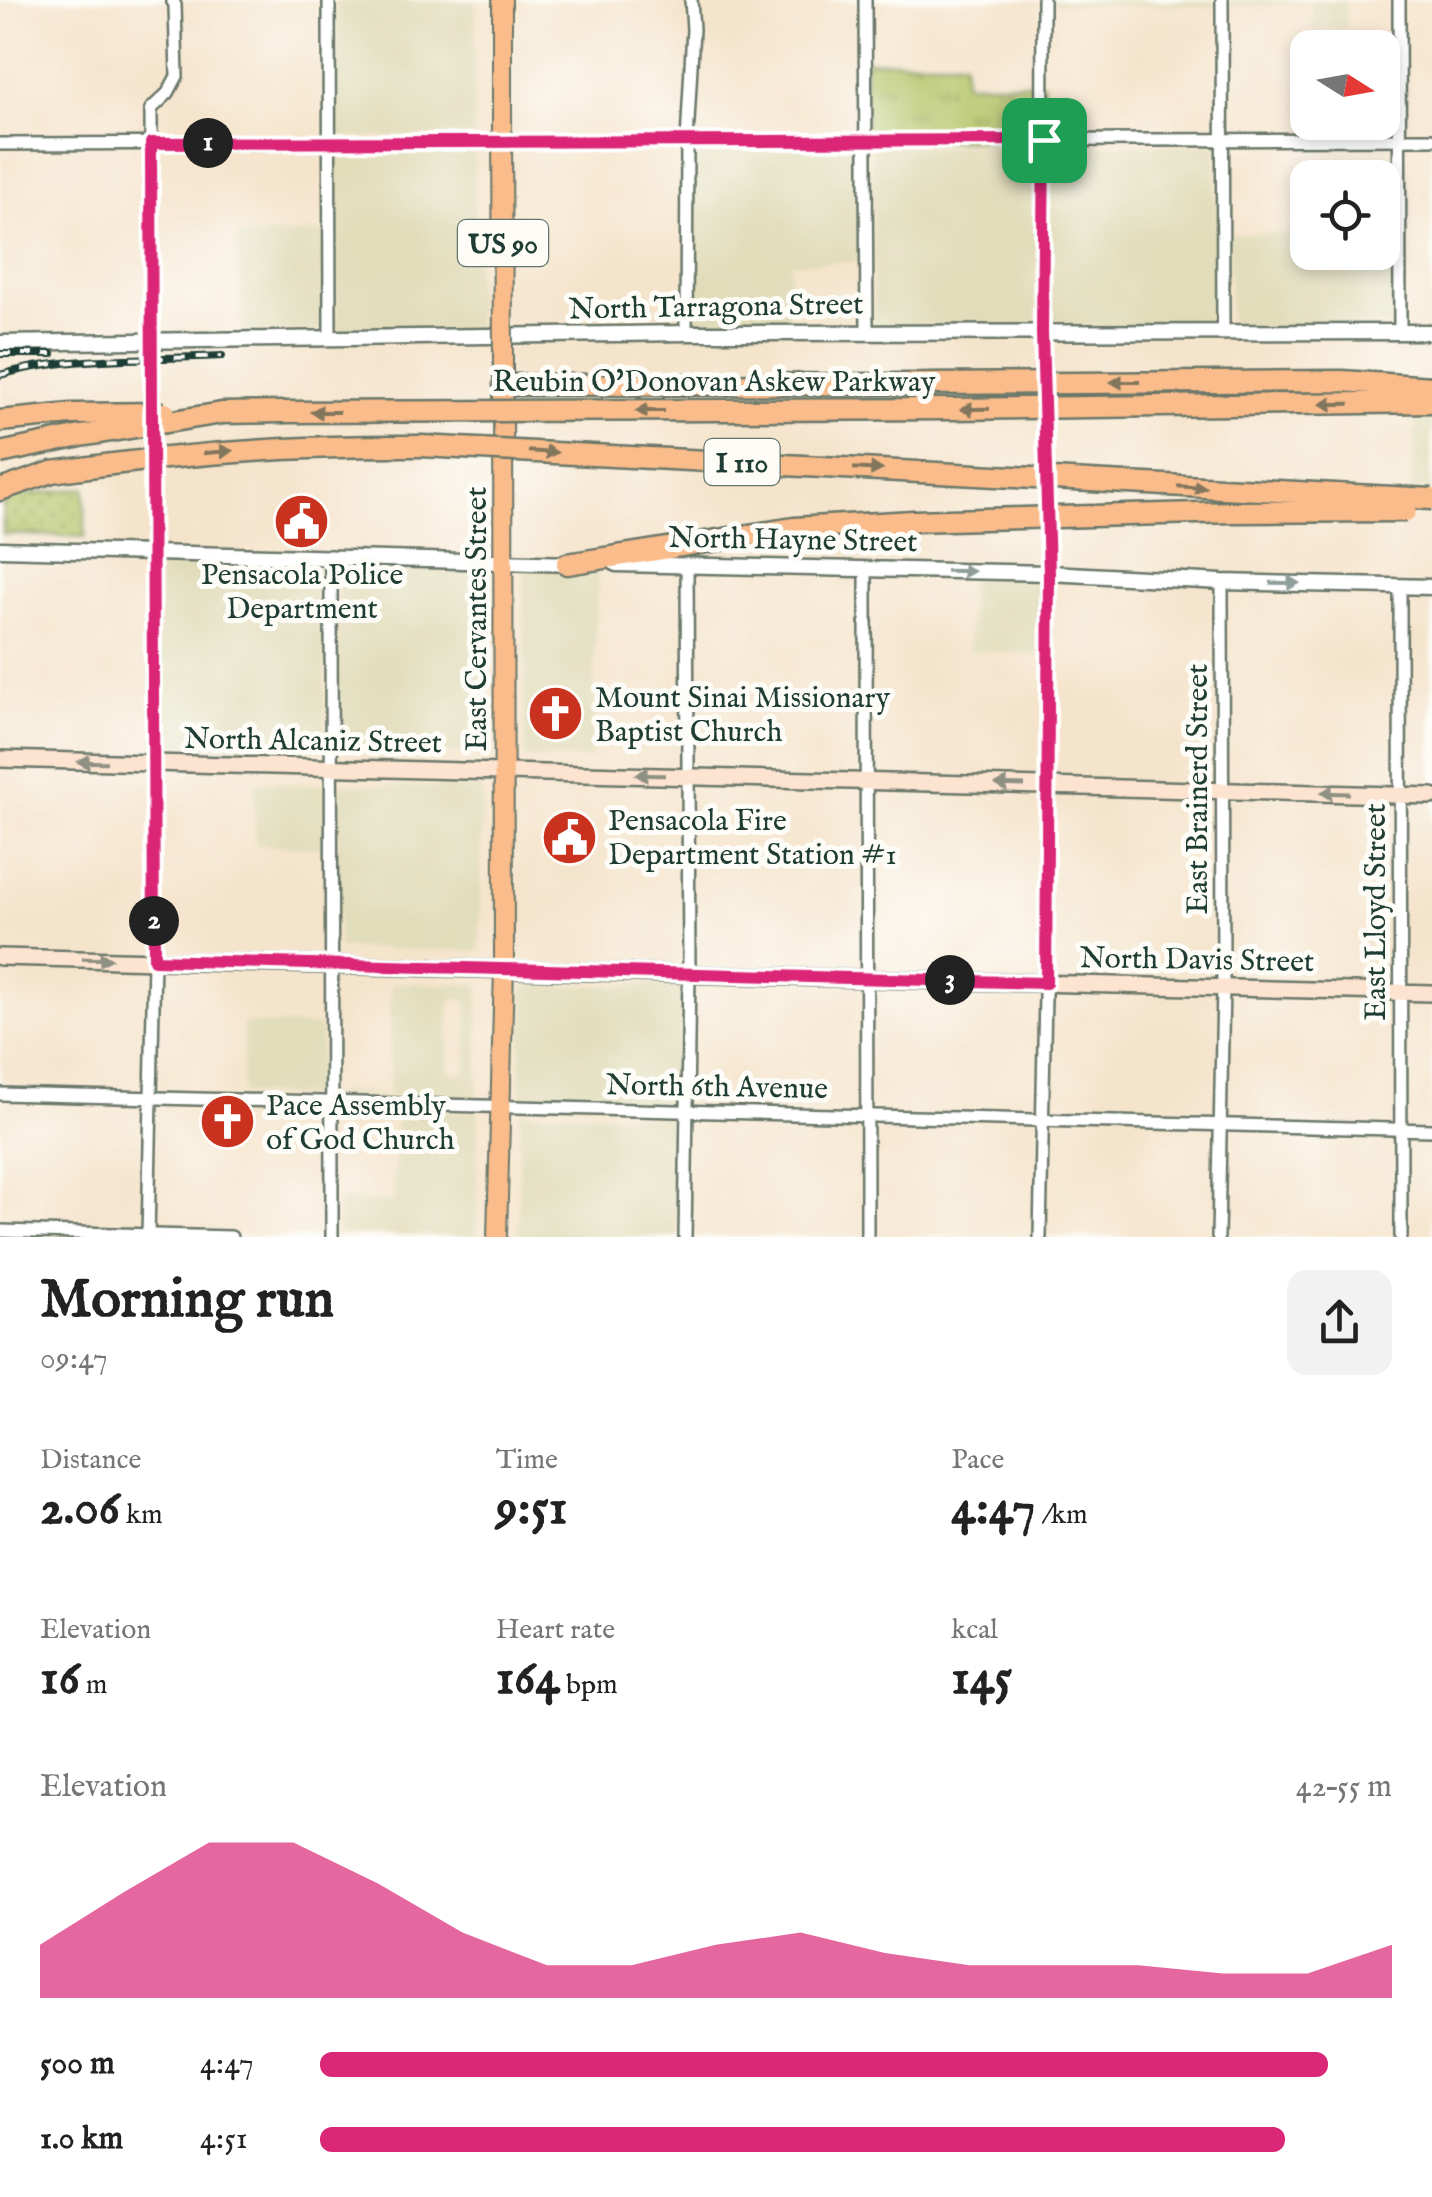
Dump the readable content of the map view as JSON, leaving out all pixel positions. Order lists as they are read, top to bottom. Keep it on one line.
{"streets":{"highway":["Reubin O'Donovan Askew Parkway","I 110"],"main road":["US 90","East Cervantes Street","North Alcaniz Street","North Davis Street"],"street":["North Tarragona Street","North Hayne Street","East Brainerd Street","East Lloyd Street","North 6th Avenue"]},"crossings":[["North Hayne Street","East Cervantes Street"],["North Hayne Street","East Brainerd Street"],["North Hayne Street","East Lloyd Street"],["East Cervantes Street","North Alcaniz Street"],["East Cervantes Street","North Davis Street"],["East Cervantes Street","North 6th Avenue"],["North Alcaniz Street","East Brainerd Street"],["North Alcaniz Street","East Lloyd Street"],["East Brainerd Street","North Davis Street"],["East Brainerd Street","North 6th Avenue"],["East Lloyd Street","North Davis Street"],["East Lloyd Street","North 6th Avenue"]],"one_way":["North Alcaniz Street"],"places":{"public building":["Pensacola Police Department","Pensacola Fire Department Station #1"],"church":["Mount Sinai Missionary Baptist Church","Pace Assembly of God Church"]},"north":"right","page":{"pins":["1","2","3"],"heading":["Morning run","09:47"],"stats":[["Distance","2.06 km"],["Time","9:51"],["Pace","4:47 /km"],["Elevation","16 m"],["Heart rate","164 bpm"],["kcal","145"]],"chart":["Elevation","42–55 m"],"list":[{"name":"500 m","note":"4:47"},{"name":"1.0 km","note":"4:51"}]}}
